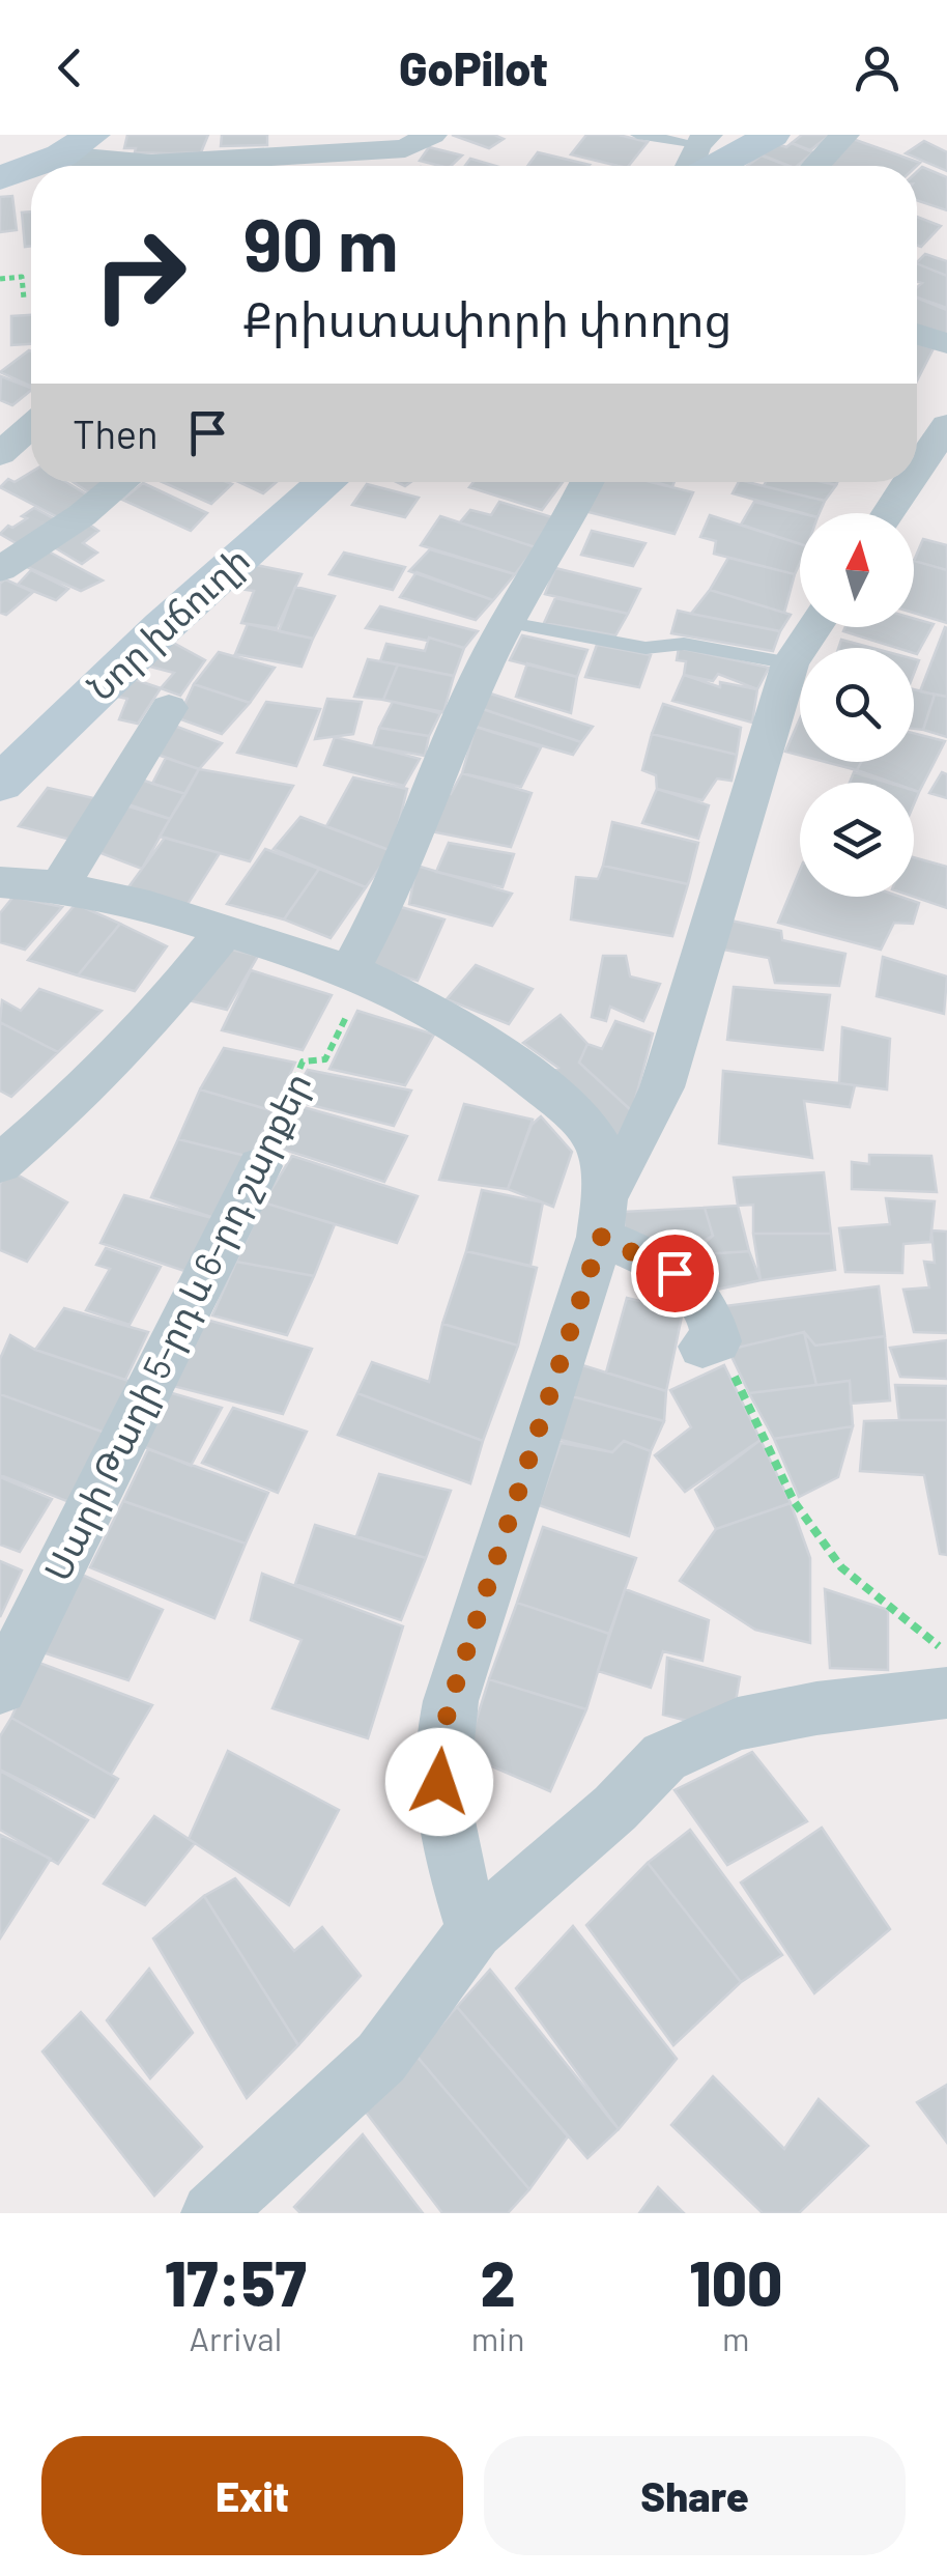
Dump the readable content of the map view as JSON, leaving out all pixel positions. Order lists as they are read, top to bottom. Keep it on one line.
{"streets":{"main road":["Նոր խճուղի"],"street":["Սարի Թաղի 5-րդ և 6-րդ շարքեր"]},"north":"top","page":{"header":"GoPilot","turn":["90 m","Քրիստափորի փողոց"],"then":"Then","eta":["17:57","Arrival","2","min","100","m"],"buttons":["Exit","Share"]}}
